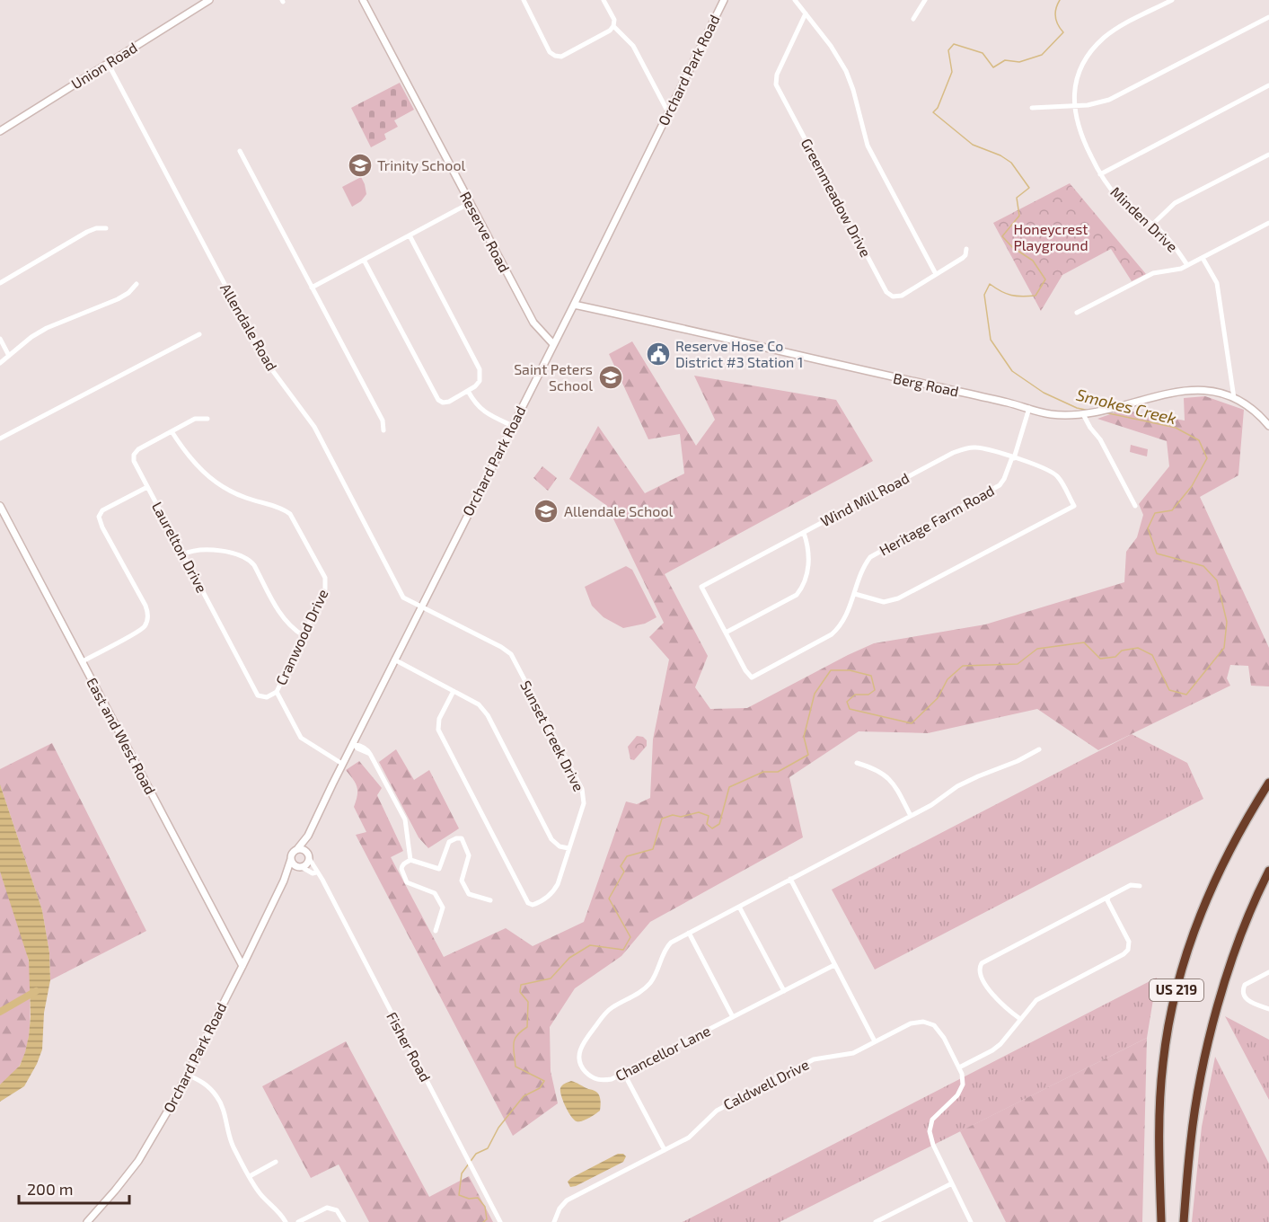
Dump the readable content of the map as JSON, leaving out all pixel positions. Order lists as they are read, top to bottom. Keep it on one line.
{"streets":{"highway":["US 219"],"main road":["Union Road","Orchard Park Road","Reserve Road","Berg Road","East and West Road"],"street":["Greenmeadow Drive","Minden Drive","Allendale Road","Wind Mill Road","Heritage Farm Road","Laurelton Drive","Cranwood Drive","Sunset Creek Drive","Fisher Road","Chancellor Lane","Caldwell Drive"]},"crossings":[["Union Road","Allendale Road"],["Orchard Park Road","Reserve Road"],["Orchard Park Road","Allendale Road"],["Orchard Park Road","Berg Road"],["Orchard Park Road","East and West Road"],["Orchard Park Road","Sunset Creek Drive"],["Orchard Park Road","Fisher Road"],["Allendale Road","Sunset Creek Drive"],["Berg Road","Heritage Farm Road"],["Wind Mill Road","Heritage Farm Road"],["Laurelton Drive","Cranwood Drive"]],"water":["Smokes Creek"],"parks":["Honeycrest Playground"],"places":{"school or university":["Trinity School","Saint Peters School","Allendale School"],"public building":["Reserve Hose Co District #3 Station 1"]},"scale_bar":"200 m"}
